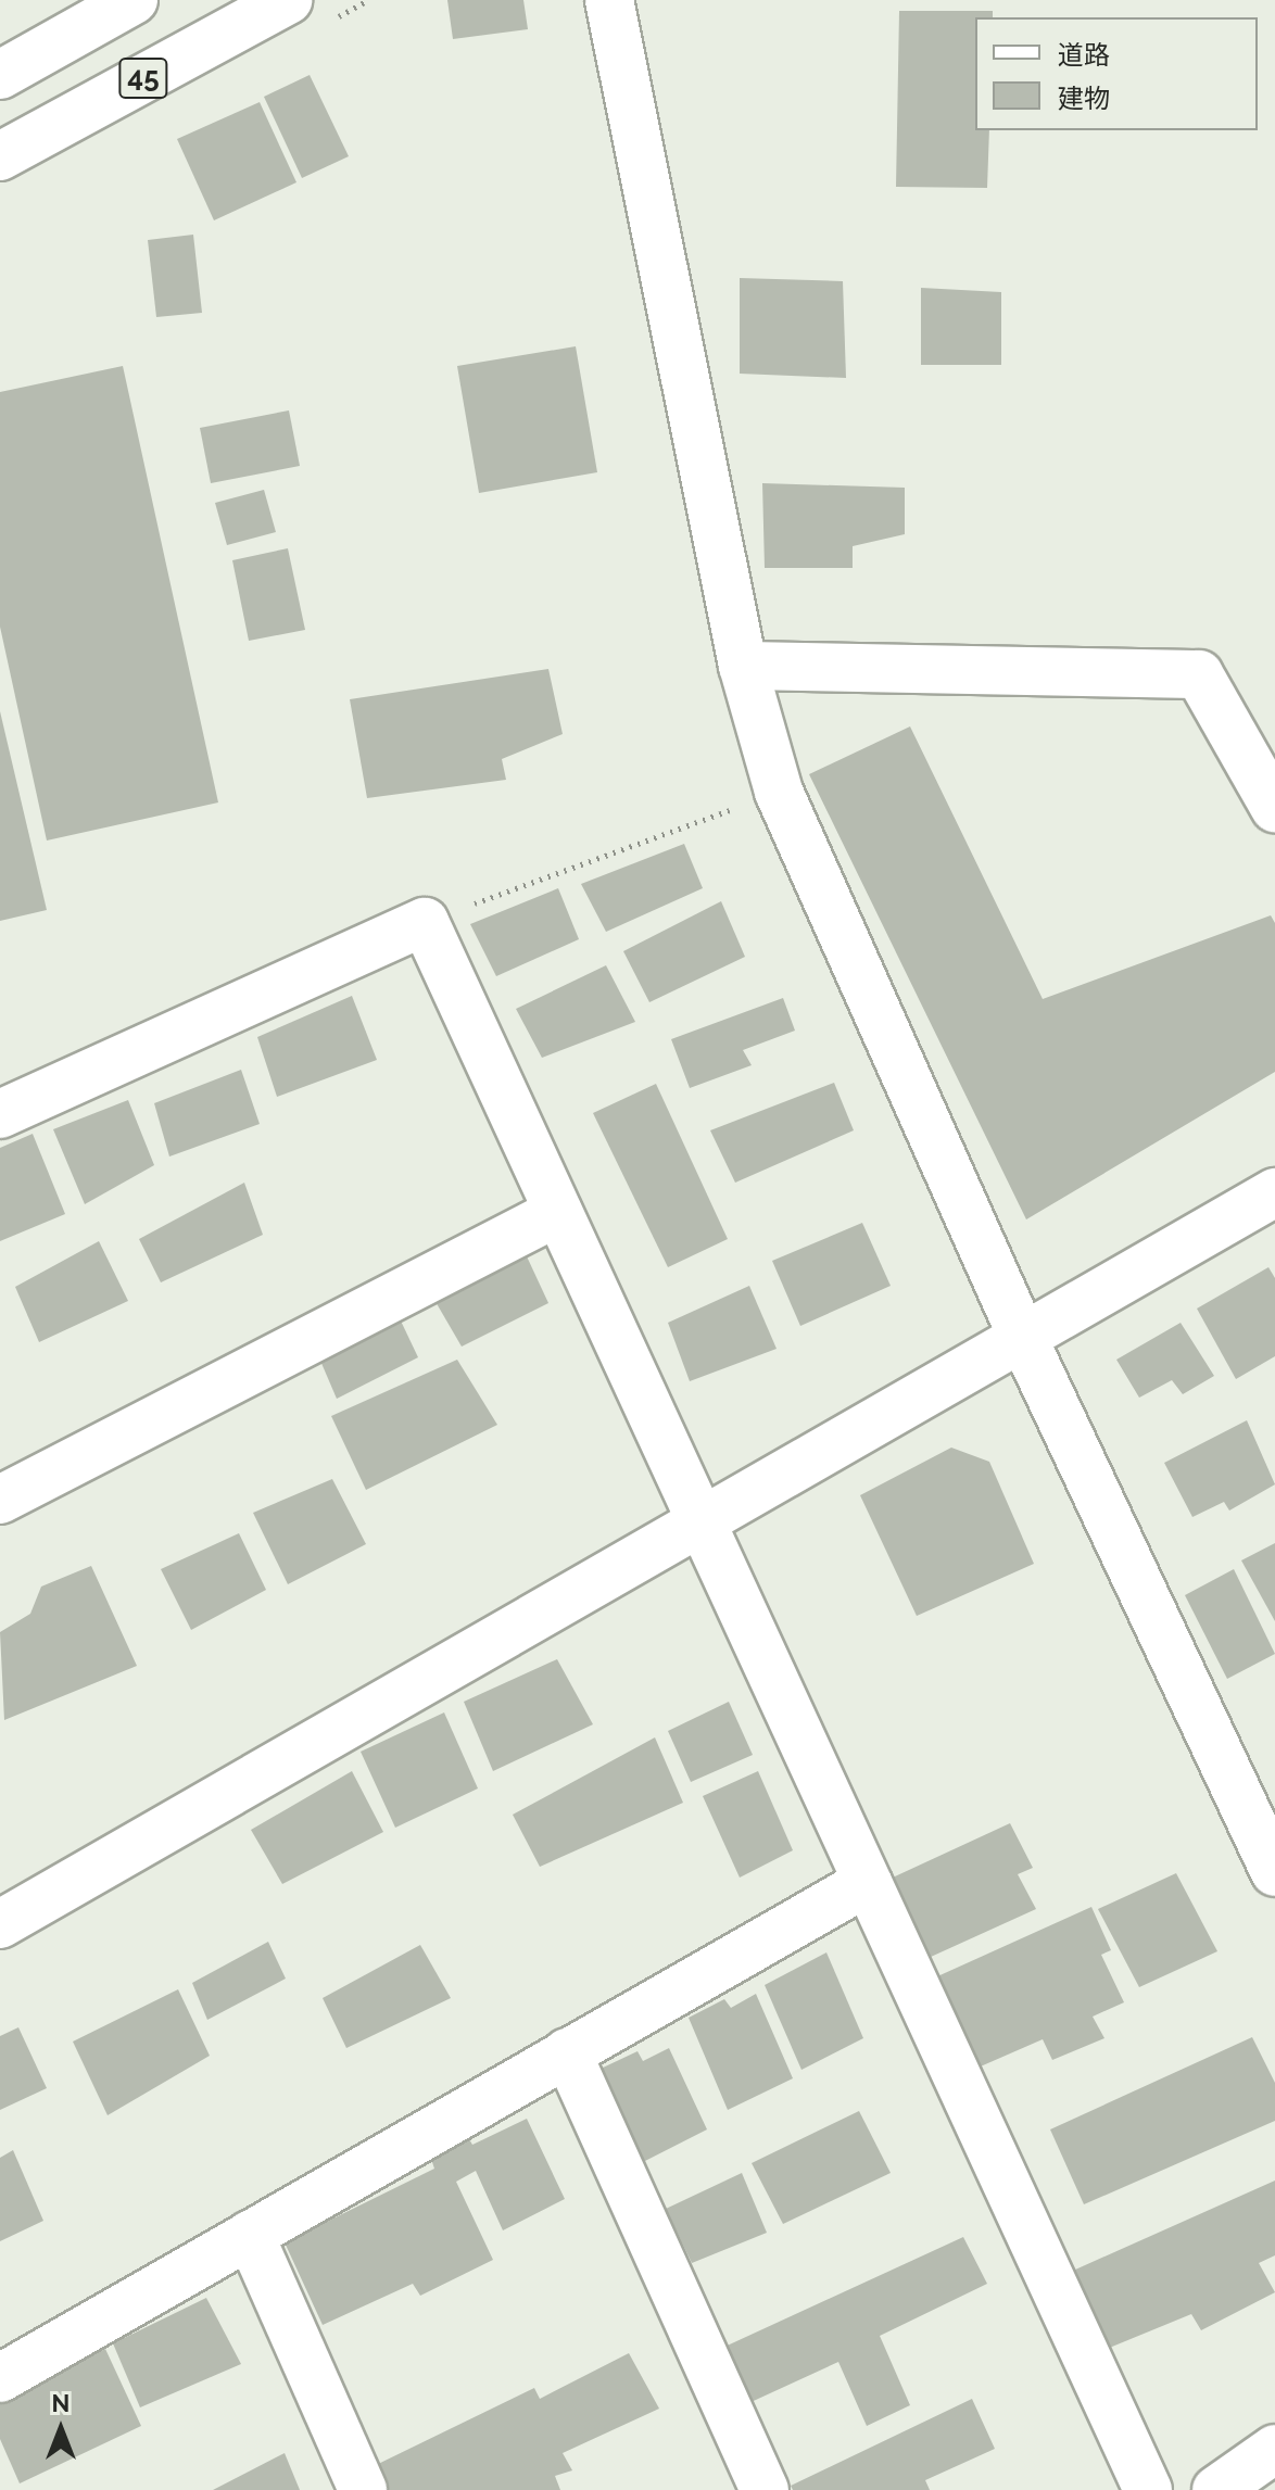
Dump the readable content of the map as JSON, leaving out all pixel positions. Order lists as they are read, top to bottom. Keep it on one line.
{"streets":{"main road":["45"]},"legend":["道路","建物"],"north":"top"}
